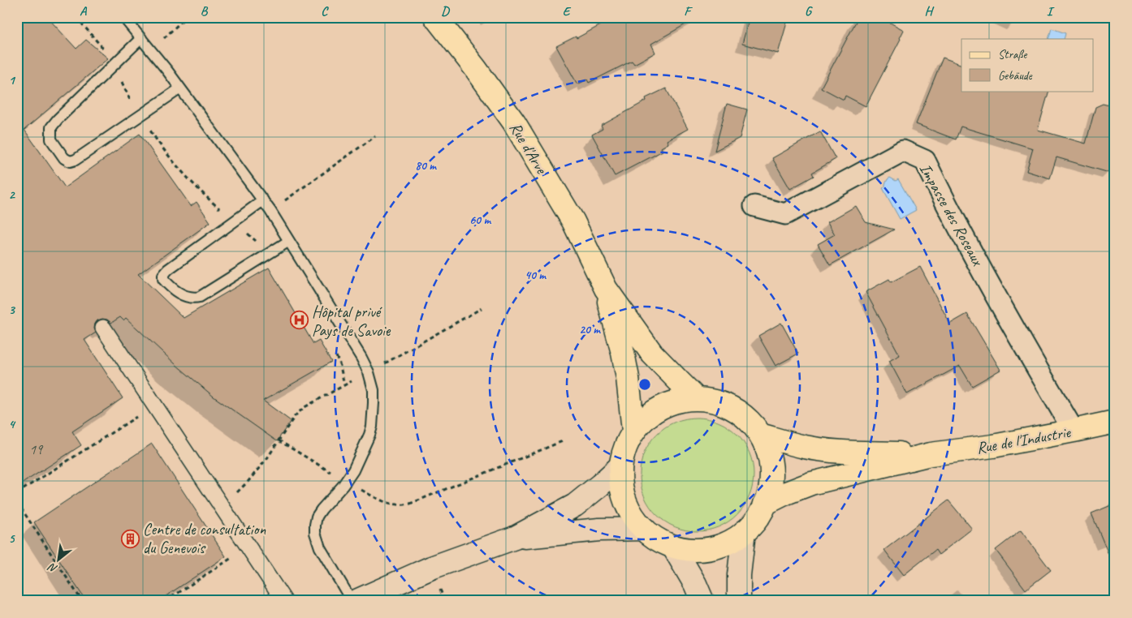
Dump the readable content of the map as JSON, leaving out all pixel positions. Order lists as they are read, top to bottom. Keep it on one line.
{"streets":{"main road":["Rue d'Arve","Rue de l'Industrie"],"street":["Impasse des Roseaux"]},"crossings":[["Impasse des Roseaux","Rue de l'Industrie"]],"places":{"hospital":["Hôpital privé Pays de Savoie"],"building":["Centre de consultation du Genevois"]},"house_numbers":["19"],"legend":["Straße","Gebäude"],"north":"bottom left","grid":{"columns":["A","B","C","D","E","F","G","H","I"],"rows":["1","2","3","4","5"]},"rings":["80 m","60 m","40 m","20 m"]}
